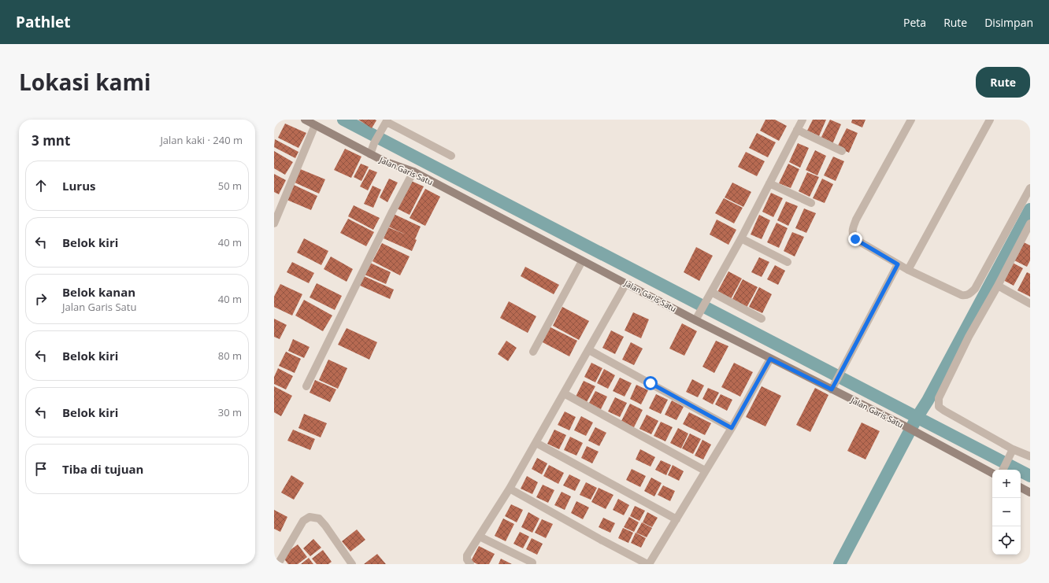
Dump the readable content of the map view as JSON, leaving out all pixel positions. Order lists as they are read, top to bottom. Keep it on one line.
{"streets":{"street":["Jalan Garis Satu"]},"page":{"header":"Pathlet","nav":["Peta","Rute","Disimpan"],"title":"Lokasi kami","buttons":"Rute","heading":["3 mnt","Jalan kaki · 240 m"],"list":[["Lurus","50 m"],["Belok kiri","40 m"],["Belok kanan","Jalan Garis Satu","40 m"],["Belok kiri","80 m"],["Belok kiri","30 m"],"Tiba di tujuan"],"map_buttons":["+","−"]}}
